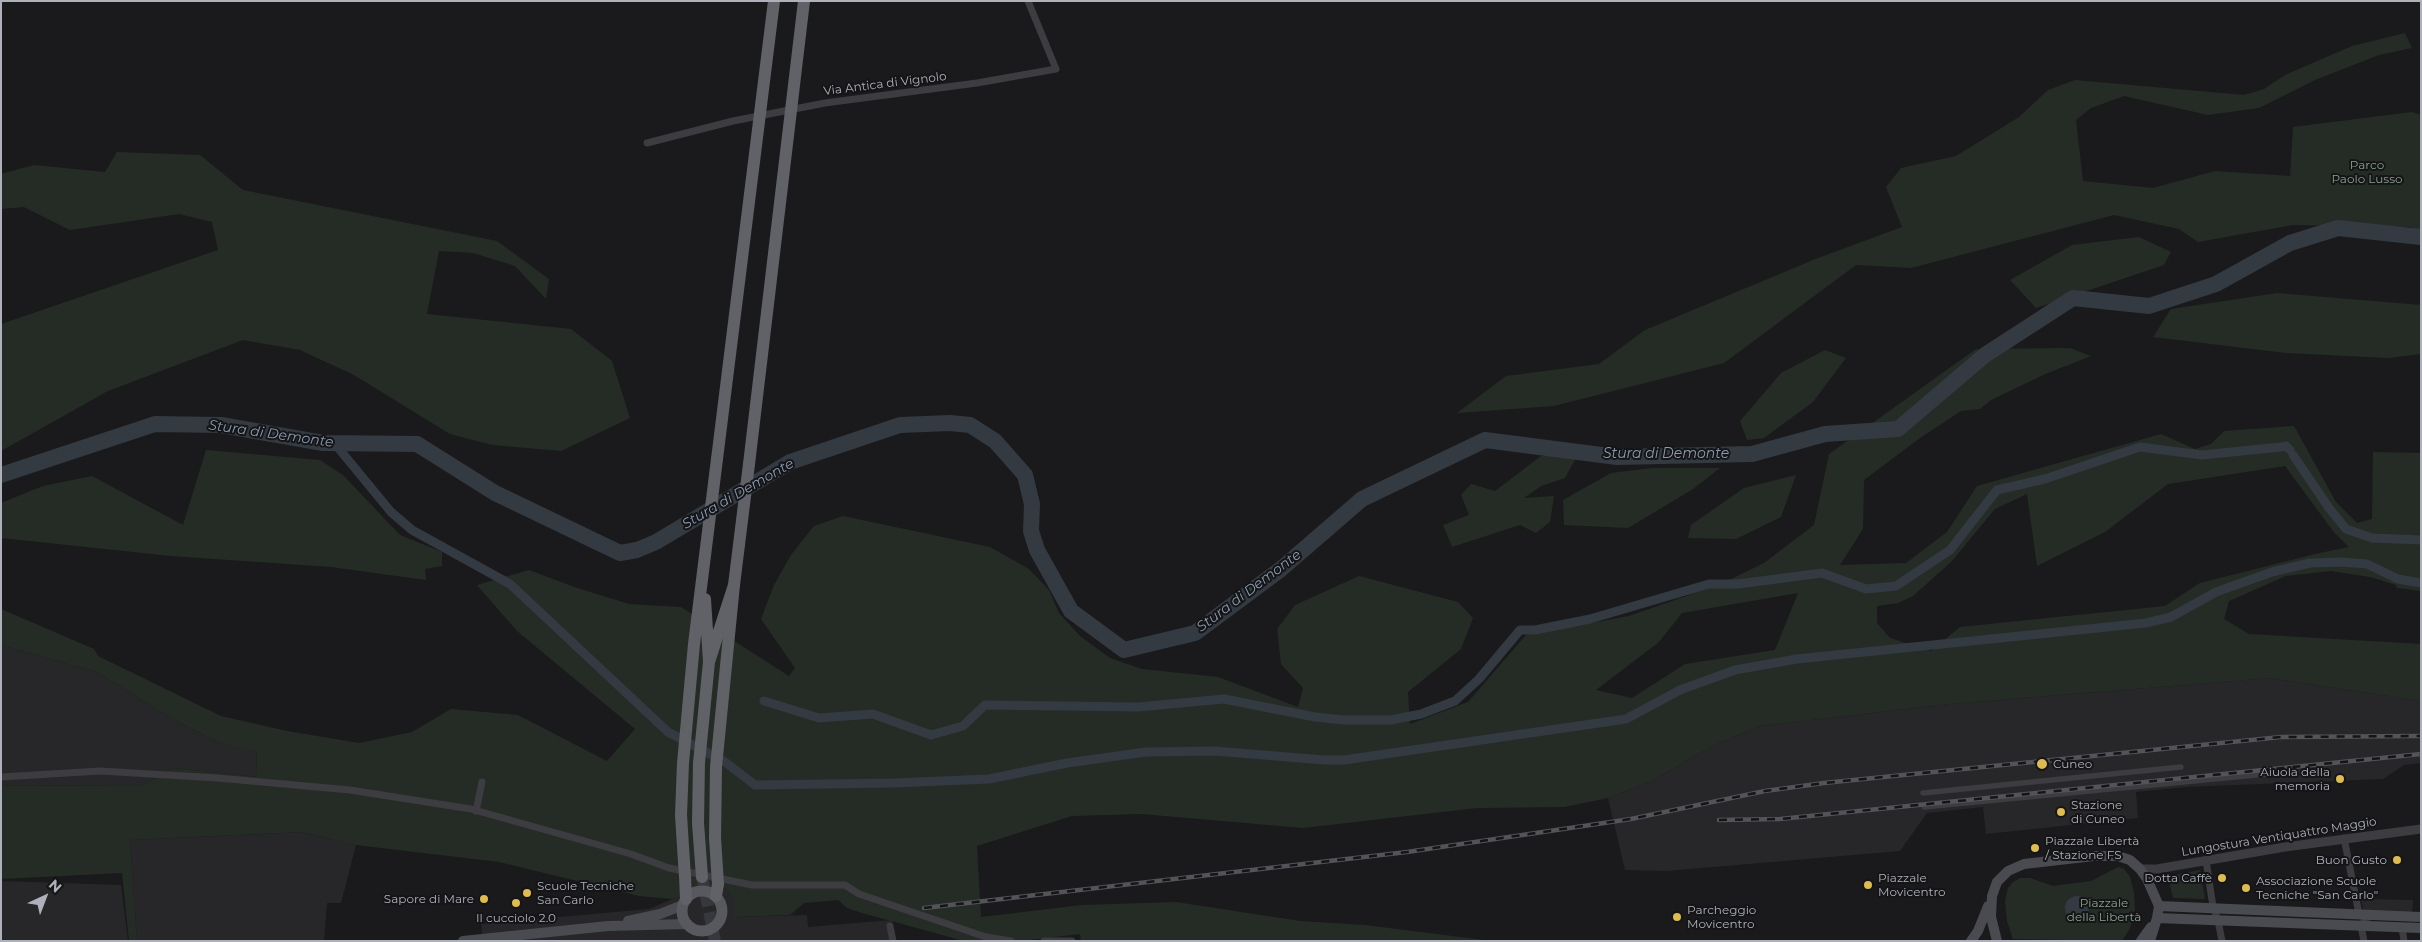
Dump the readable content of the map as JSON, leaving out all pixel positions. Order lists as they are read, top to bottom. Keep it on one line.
{"streets":{"street":["Via Antica di Vignolo","Lungostura Ventiquattro Maggio"]},"water":["Stura di Demonte"],"parks":["Parco Paolo Lusso","Piazzale della Libertà"],"places":["Cuneo","Aiuola della memoria","Stazione di Cuneo","Piazzale Libertà / Stazione FS","Buon Gusto","Dotta Caffè","Piazzale Movicentro","Associazione Scuole Tecniche \"San Carlo\"","Scuole Tecniche San Carlo","Sapore di Mare","Il cucciolo 2.0","Parcheggio Movicentro"],"north":"top right"}
